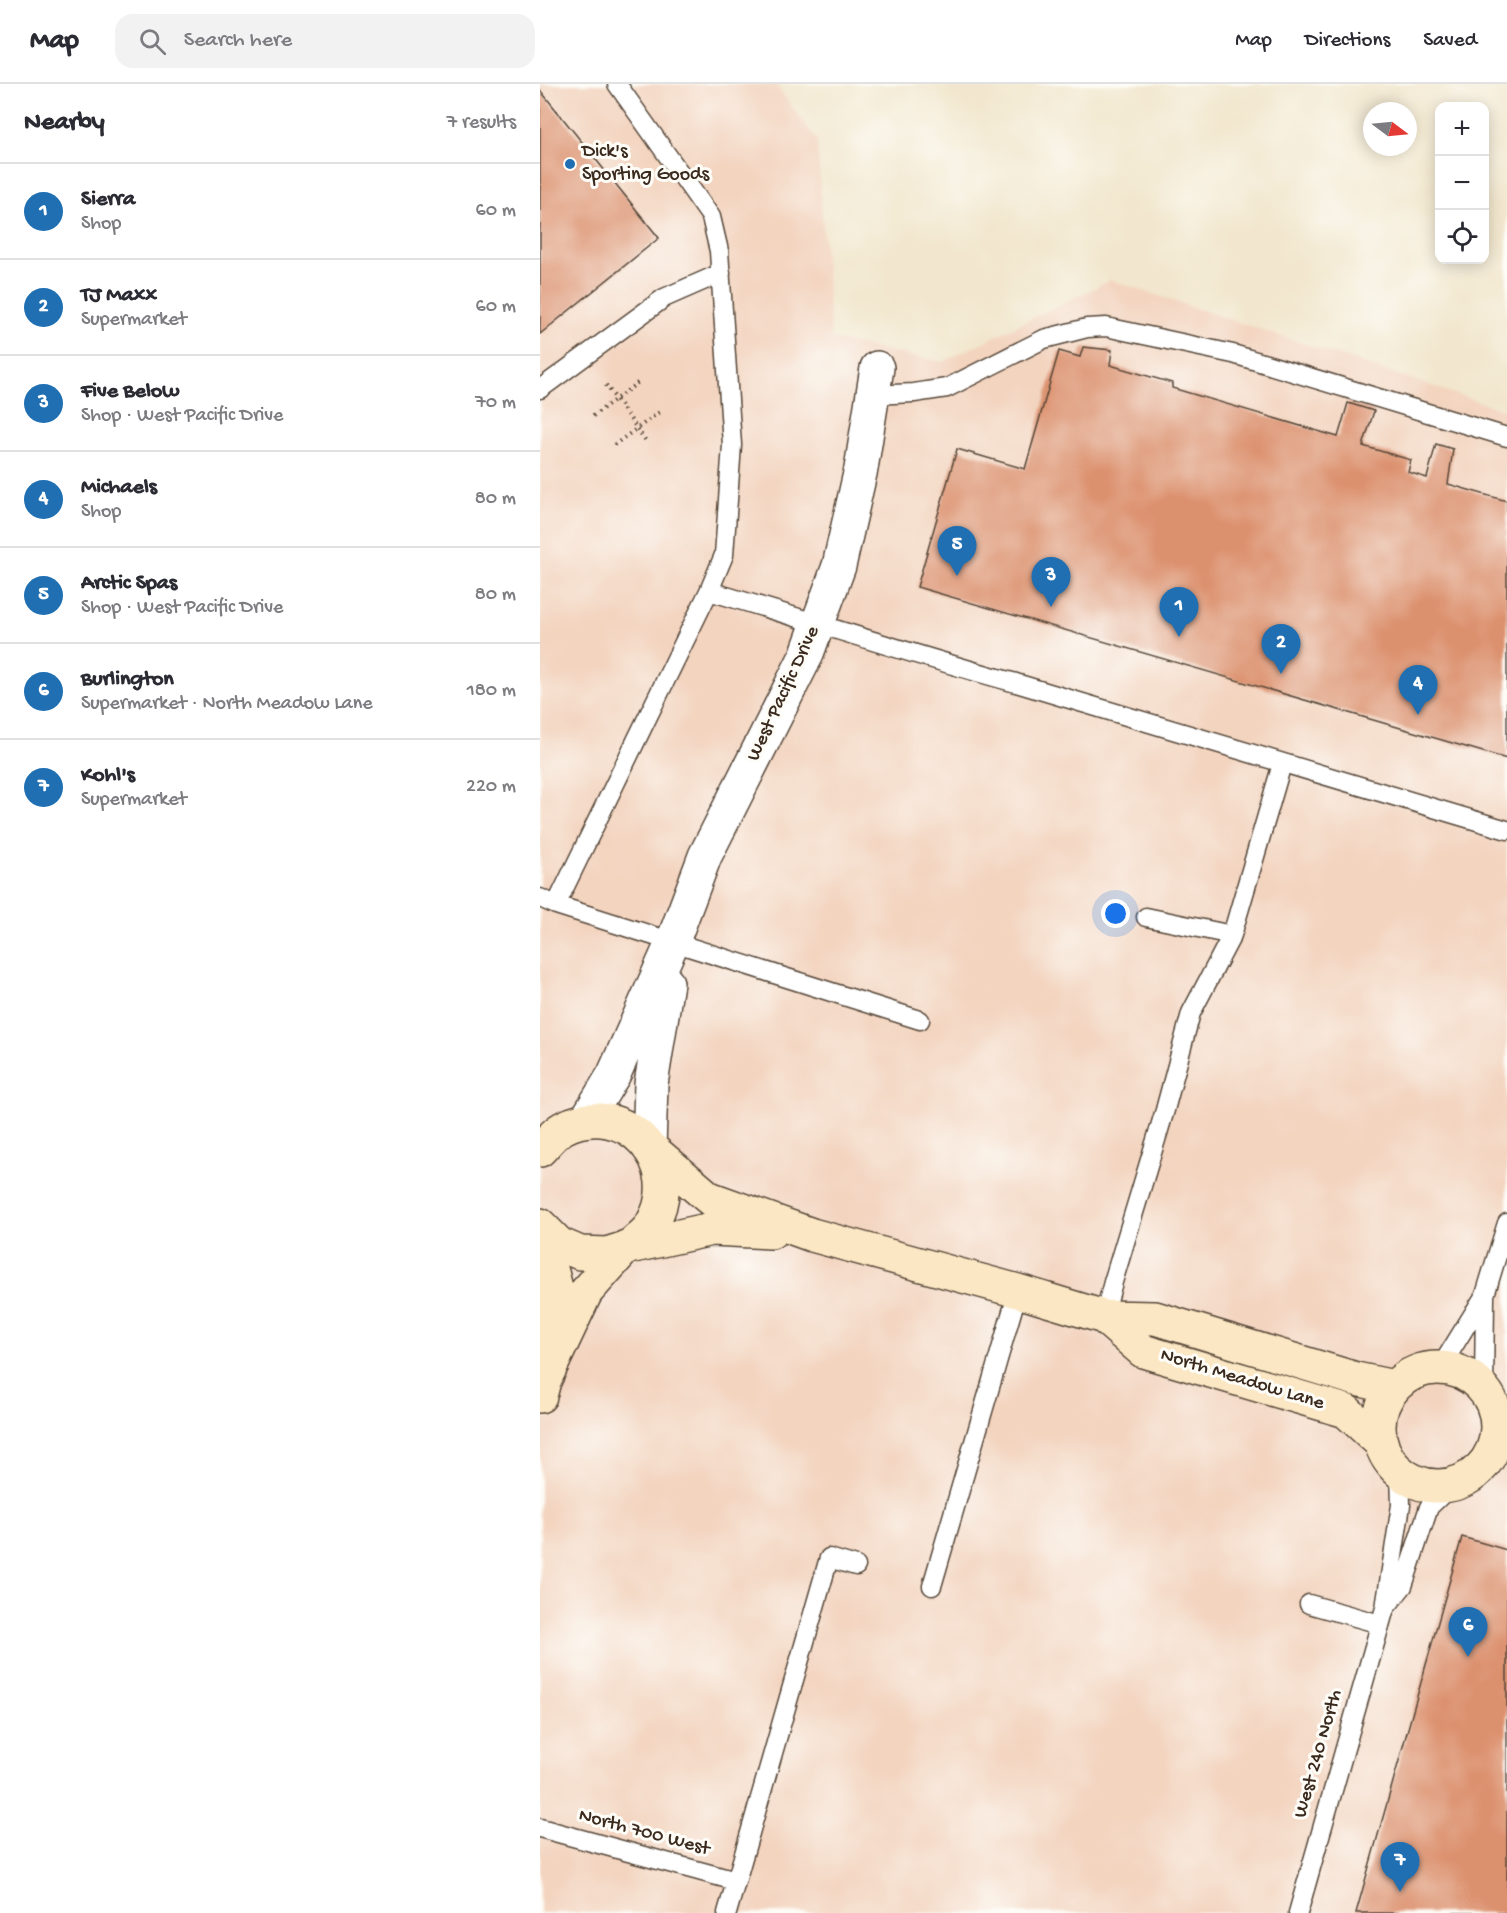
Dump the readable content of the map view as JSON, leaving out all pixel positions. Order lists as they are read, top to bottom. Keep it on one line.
{"streets":{"street":["West Pacific Drive","North Meadow Lane"],"lane":["West 240 North","North 700 West"]},"crossings":[["West Pacific Drive","North Meadow Lane"],["North Meadow Lane","West 240 North"]],"places":["Dick's Sporting Goods"],"north":"right","page":{"header":"Map","search":"Search here","nav":["Map","Directions","Saved"],"heading":["Nearby","7 results"],"map_buttons":["+","−"],"list":[{"mark":"1","name":"Sierra","note":"Shop","value":"60 m"},{"mark":"2","name":"TJ Maxx","note":"Supermarket","value":"60 m"},{"mark":"3","name":"Five Below","note":"Shop · West Pacific Drive","value":"70 m"},{"mark":"4","name":"Michaels","note":"Shop","value":"80 m"},{"mark":"5","name":"Arctic Spas","note":"Shop · West Pacific Drive","value":"80 m"},{"mark":"6","name":"Burlington","note":"Supermarket · North Meadow Lane","value":"180 m"},{"mark":"7","name":"Kohl's","note":"Supermarket","value":"220 m"}],"pins":["5","3","1","2","4","6","7"]}}
